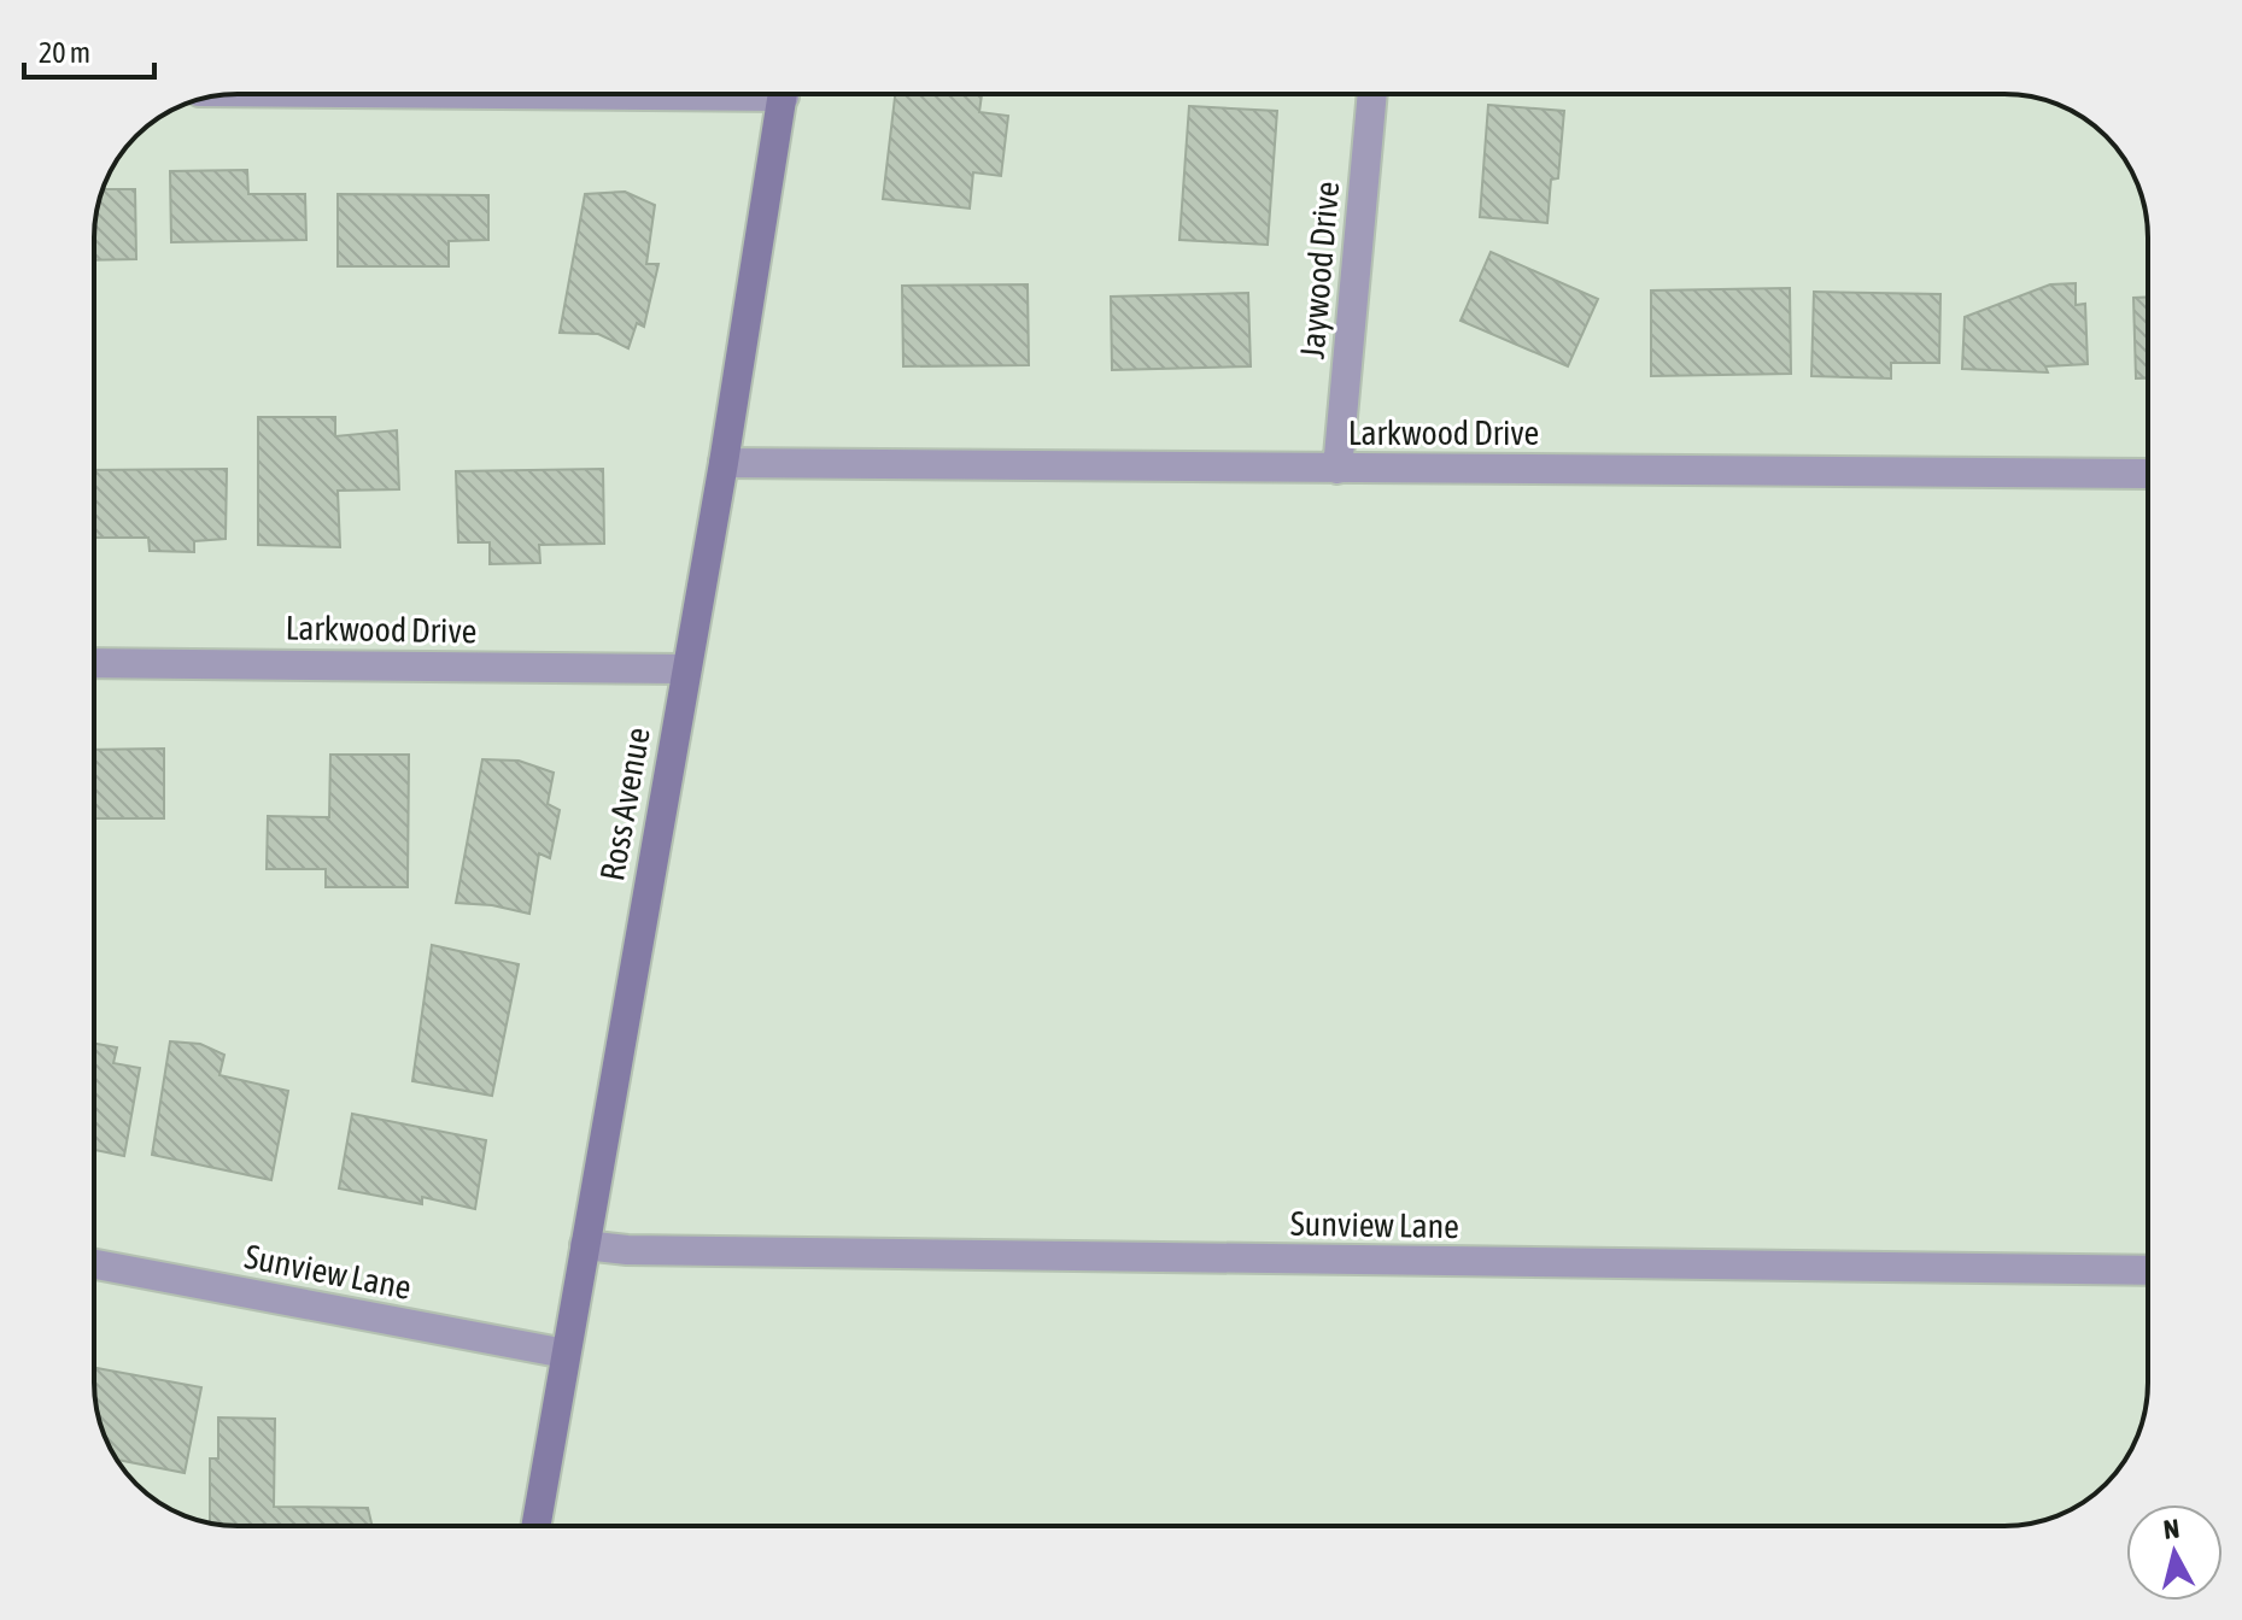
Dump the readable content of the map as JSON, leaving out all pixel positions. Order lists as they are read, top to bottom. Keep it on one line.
{"streets":{"street":["Jaywood Drive","Larkwood Drive","Ross Avenue","Sunview Lane"]},"crossings":[["Jaywood Drive","Larkwood Drive"],["Larkwood Drive","Ross Avenue"],["Ross Avenue","Sunview Lane"]],"scale_bar":"20 m","north":"top"}
